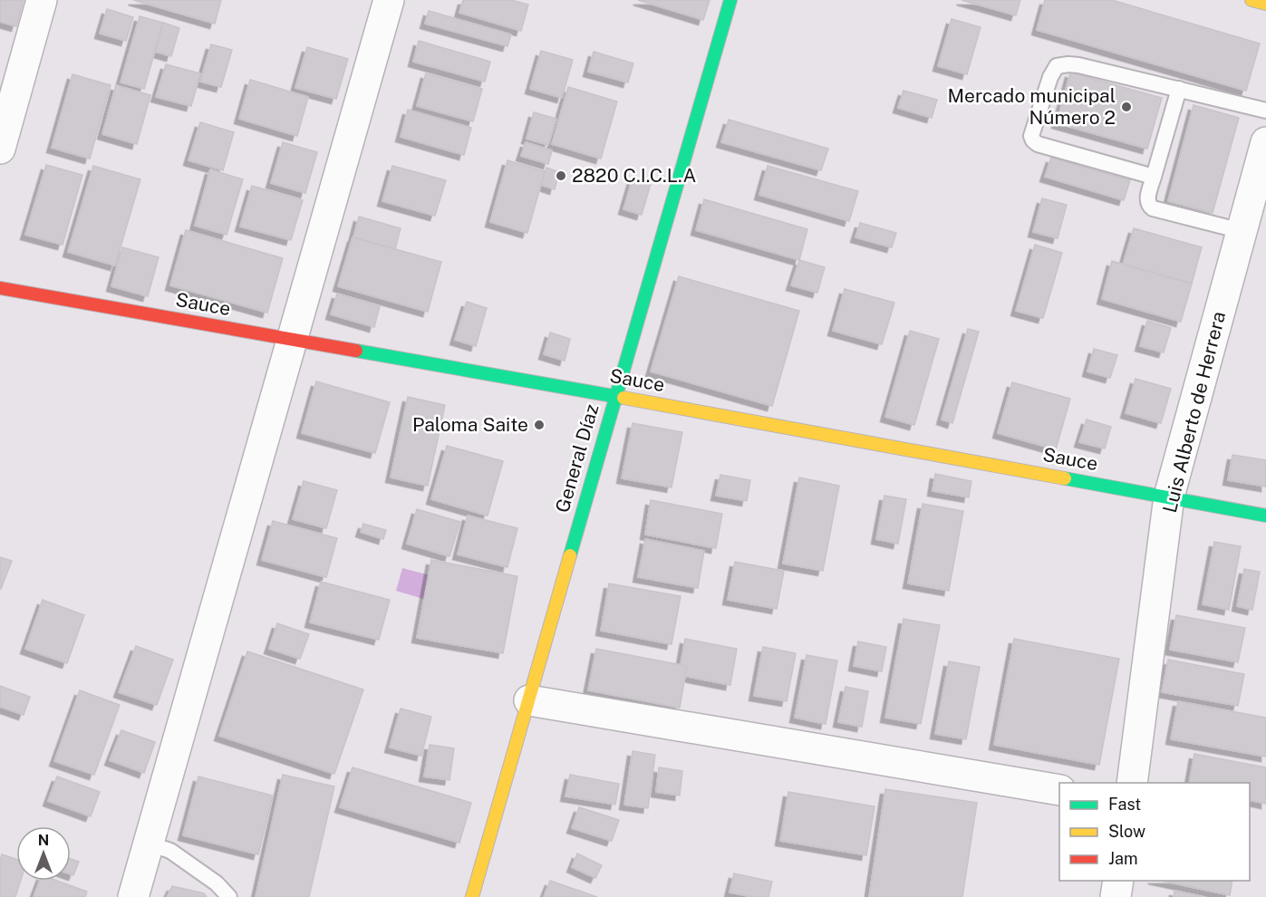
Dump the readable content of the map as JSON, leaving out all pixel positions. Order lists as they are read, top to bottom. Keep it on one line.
{"streets":{"street":["Sauce","Luis Alberto de Herrera","General Díaz"]},"crossings":[["Sauce","Luis Alberto de Herrera"],["Sauce","General Díaz"]],"places":["Mercado municipal Número 2","2820 C.I.C.L.A","Paloma Saite"],"legend":["Fast","Slow","Jam"],"north":"top"}
